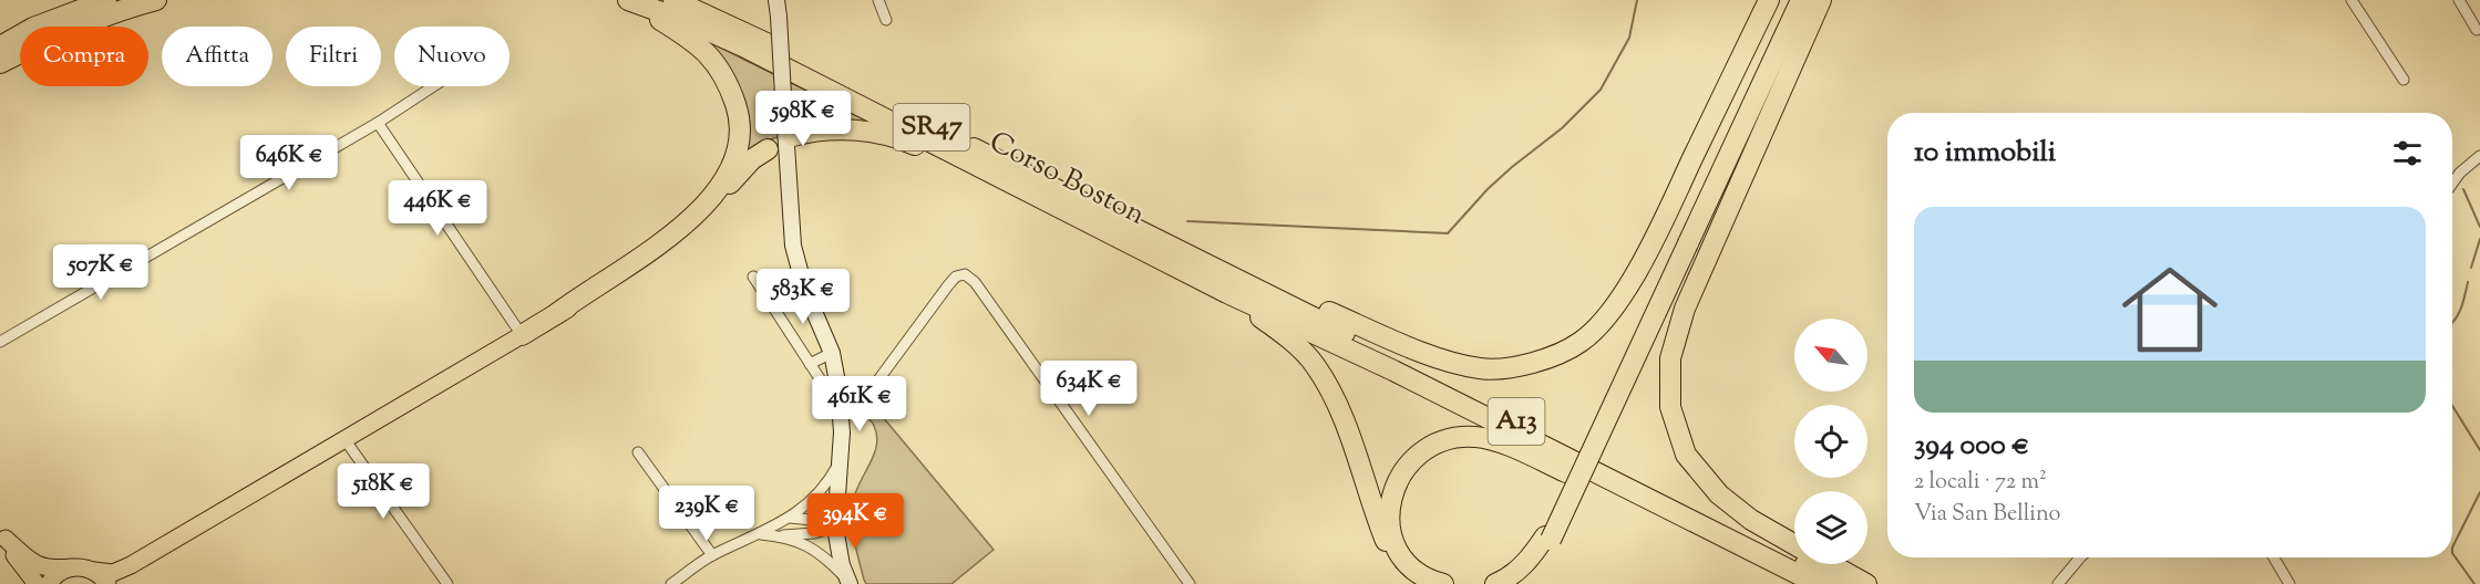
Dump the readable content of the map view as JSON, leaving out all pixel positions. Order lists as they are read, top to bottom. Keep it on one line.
{"streets":{"highway":["SR47","Corso Boston","A13"]},"crossings":[["Corso Boston","A13"]],"north":"top left","page":{"chip":["Compra","Affitta","Filtri","Nuovo"],"price":["598K €","646K €","446K €","507K €","583K €","634K €","461K €","518K €","239K €","394K €"],"heading":"10 immobili","list":[{"name":"394 000 €","note":"2 locali · 72 m² · Via San Bellino"}]}}
